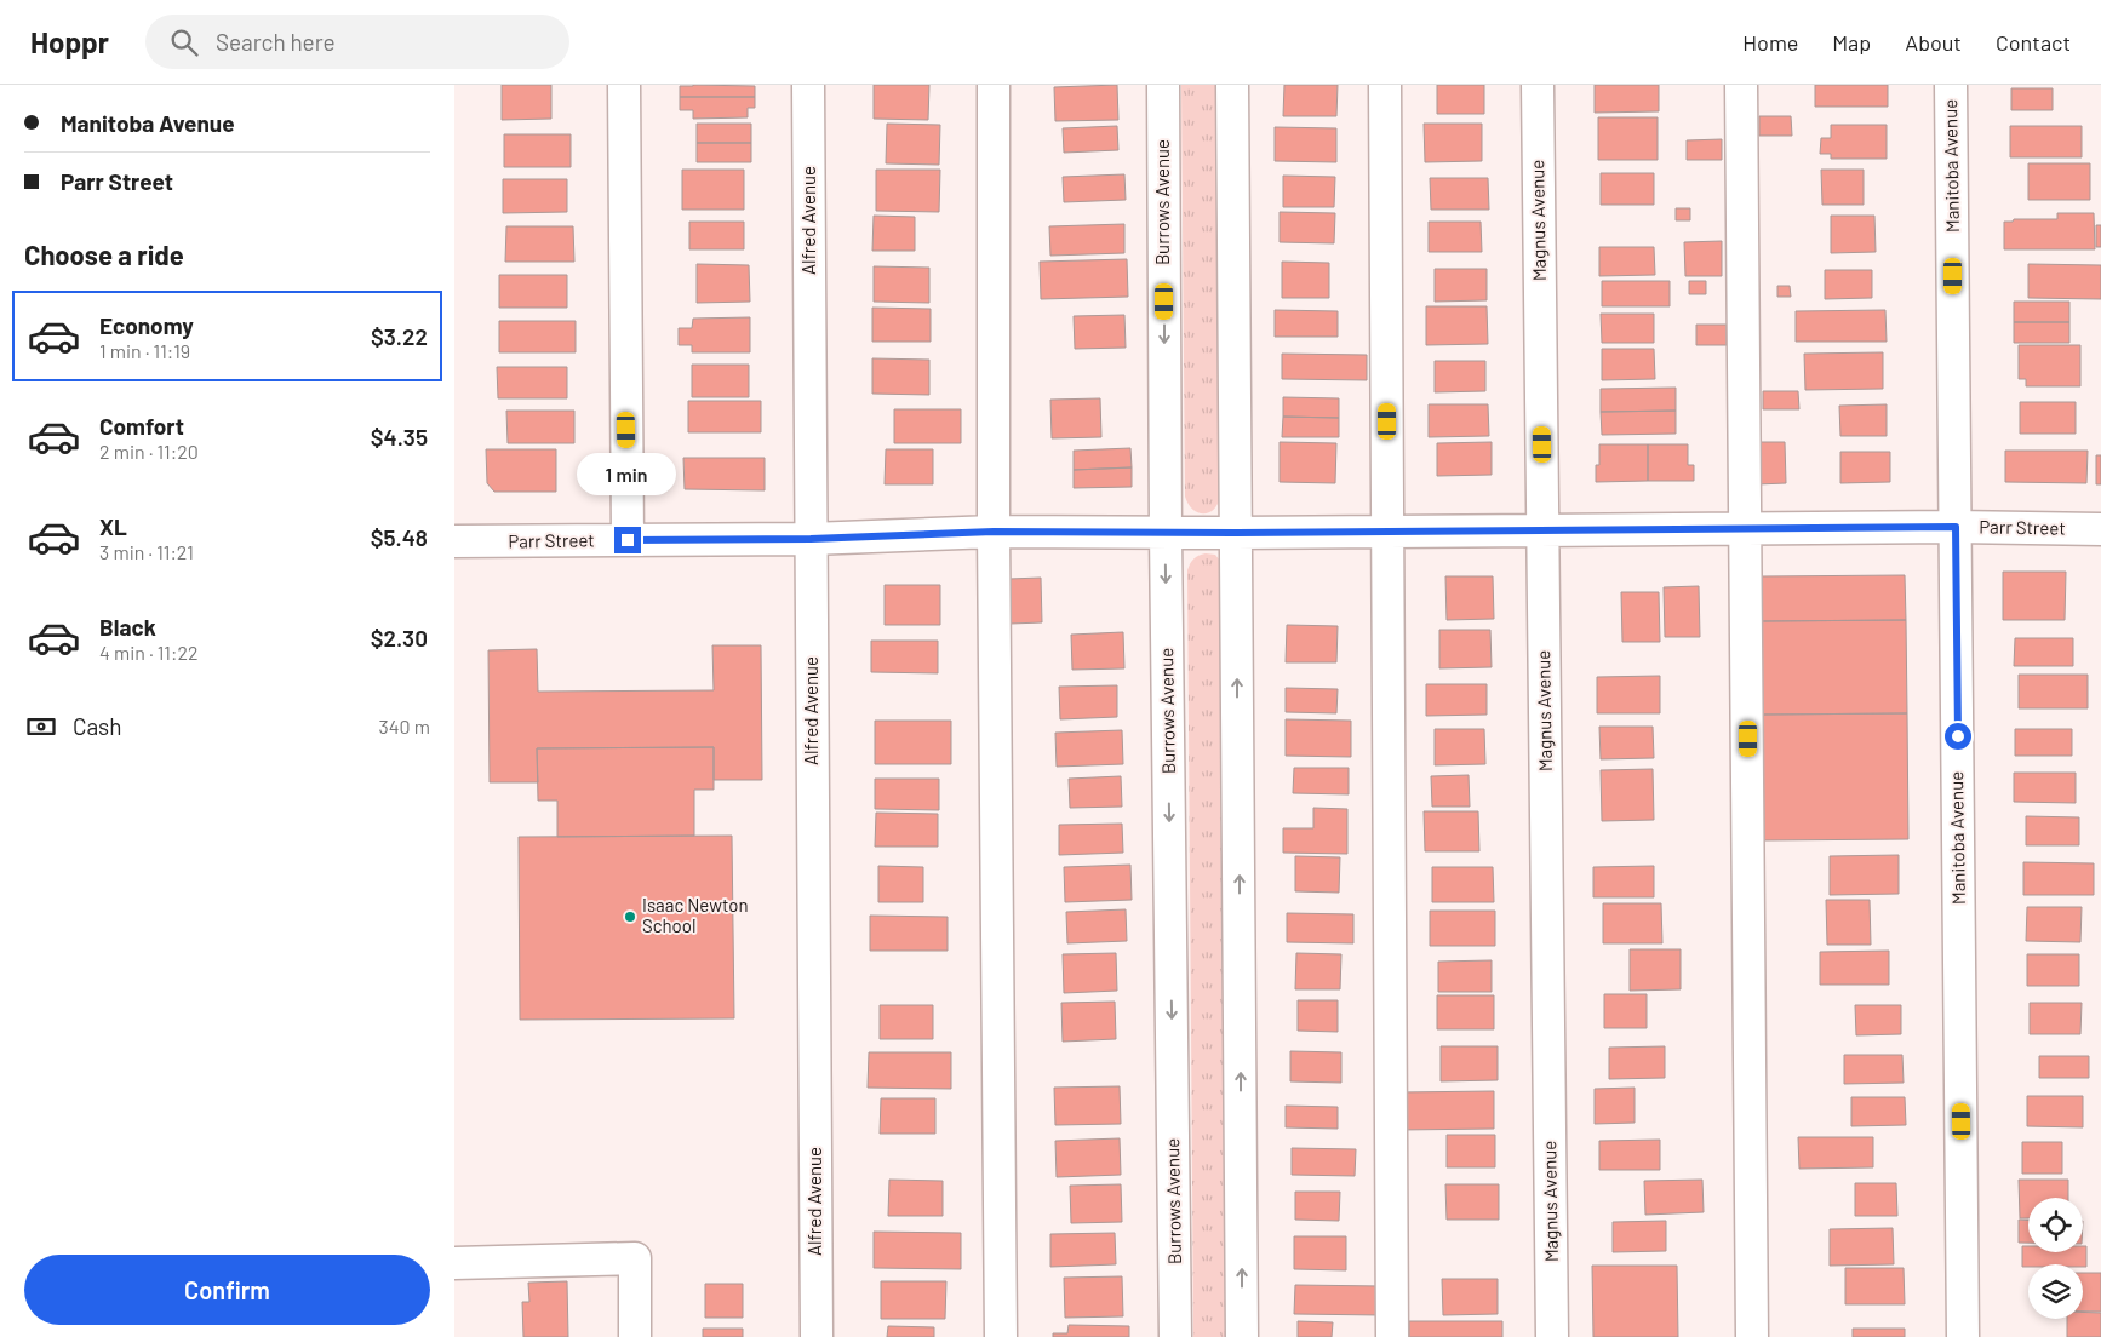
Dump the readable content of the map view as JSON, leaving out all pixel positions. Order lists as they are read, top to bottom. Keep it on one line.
{"streets":{"street":["Manitoba Avenue","Burrows Avenue","Alfred Avenue","Magnus Avenue","Parr Street"]},"crossings":[["Manitoba Avenue","Parr Street"],["Burrows Avenue","Parr Street"],["Alfred Avenue","Parr Street"],["Magnus Avenue","Parr Street"]],"places":["Isaac Newton School"],"page":{"header":"Hoppr","search":"Search here","nav":["Home","Map","About","Contact"],"banner":["Manitoba Avenue","Parr Street"],"heading":"Choose a ride","list":[{"name":"Economy","note":"1 min · 11:19","value":"$3.22"},{"name":"Comfort","note":"2 min · 11:20","value":"$4.35"},{"name":"XL","note":"3 min · 11:21","value":"$5.48"},{"name":"Black","note":"4 min · 11:22","value":"$2.30"}],"bubble":"1 min","pay":["Cash","340 m"],"buttons":"Confirm"}}
